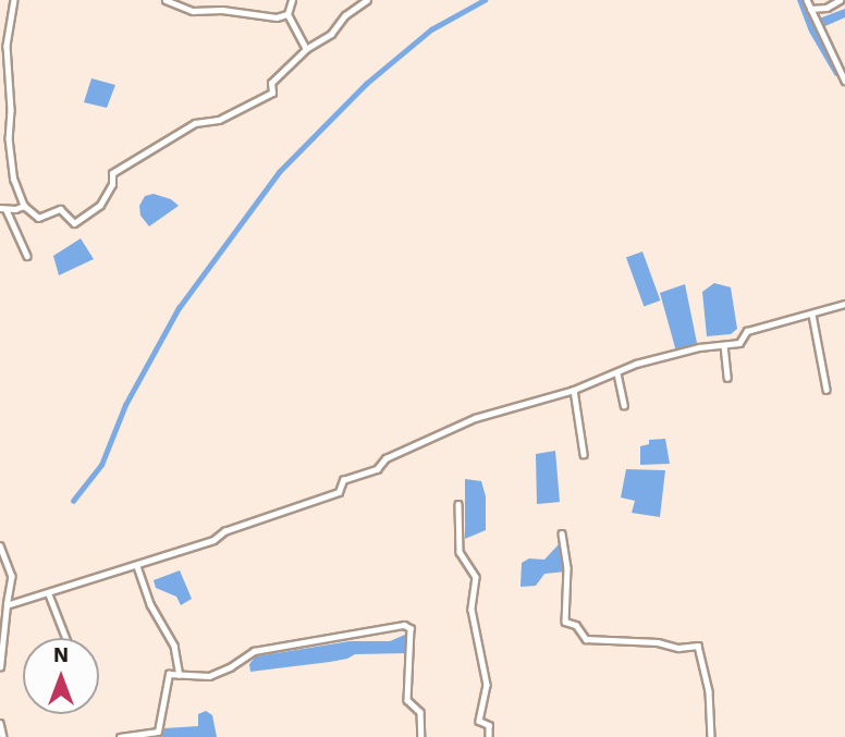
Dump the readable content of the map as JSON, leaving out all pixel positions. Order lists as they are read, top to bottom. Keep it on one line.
{"north":"top"}
